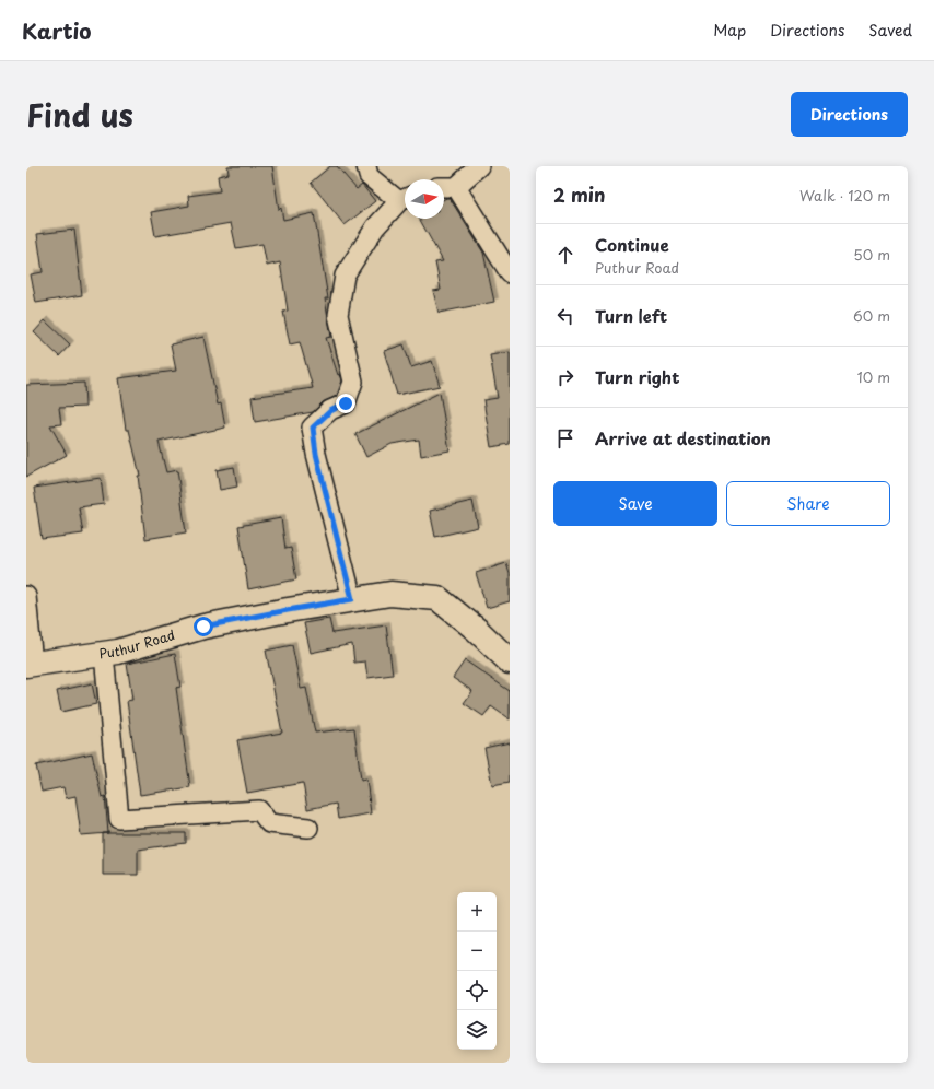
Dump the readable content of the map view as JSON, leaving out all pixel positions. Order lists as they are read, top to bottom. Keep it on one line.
{"streets":{"street":["Puthur Road"]},"north":"right","page":{"header":"Kartio","nav":["Map","Directions","Saved"],"title":"Find us","buttons":["Directions",["Save","Share"]],"heading":["2 min","Walk · 120 m"],"list":[["Continue","Puthur Road","50 m"],["Turn left","60 m"],["Turn right","10 m"],"Arrive at destination"],"map_buttons":["+","−"]}}
